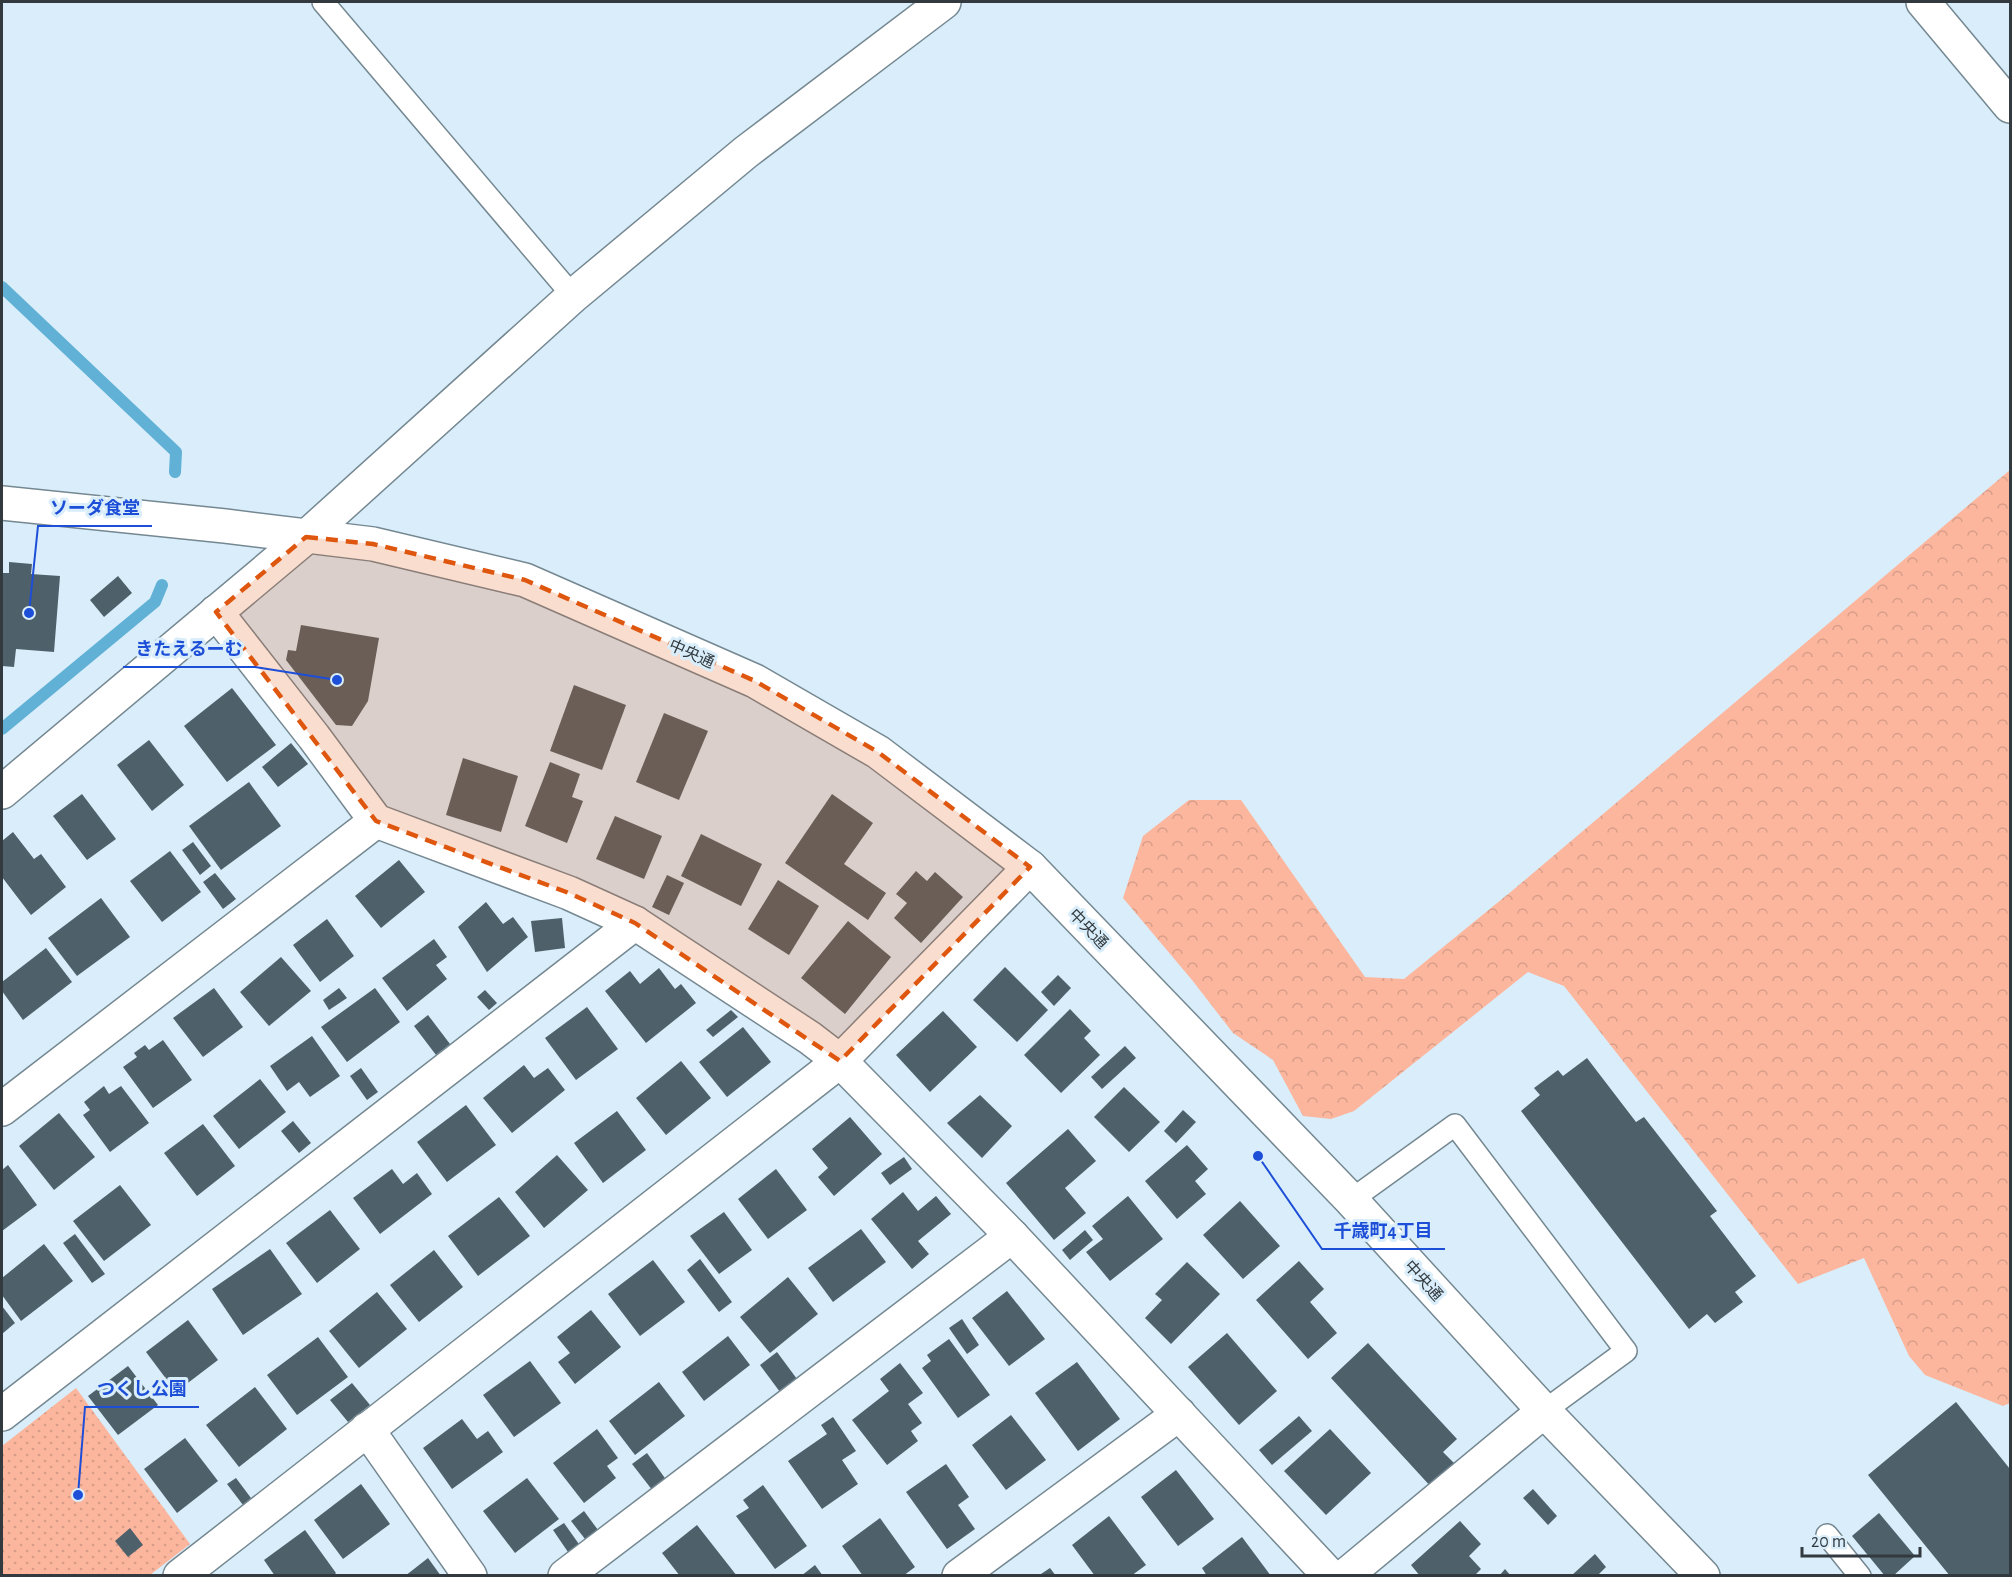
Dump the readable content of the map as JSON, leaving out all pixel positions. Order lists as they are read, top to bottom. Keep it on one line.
{"streets":{"street":["中央通"]},"places":["ソーダ食堂","きたえるーむ","千歳町4丁目","つくし公園"],"scale_bar":"20 m"}
